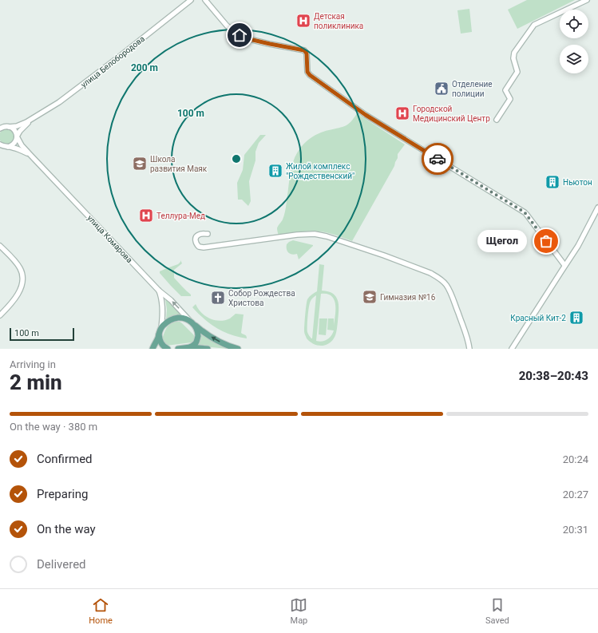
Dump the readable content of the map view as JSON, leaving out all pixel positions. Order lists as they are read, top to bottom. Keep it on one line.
{"streets":{"street":["улица Белобородова","улица Комарова"]},"crossings":[["улица Белобородова","улица Комарова"]],"places":{"hospital":["Детская поликлиника","Городской Медицинский Центр","Теллура-Мед"],"public building":["Отделение полиции"],"school or university":["Школа развития Маяк","Гимназия №16"],"building":["Жилой комплекс \"Рождественский\"","Ньютон","Красный Кит-2"],"other":["Щегол"],"church":["Собор Рождества Христова"]},"scale_bar":"100 m","page":{"bubble":"Щегол","scale":"100 m","heading":["2 min","Arriving in","20:38–20:43"],"bar":"On the way · 380 m","list":[["Confirmed","20:24"],["Preparing","20:27"],["On the way","20:31"],"Delivered"],"tabs":["Home","Map","Saved"]},"rings":["200 m","100 m"]}
